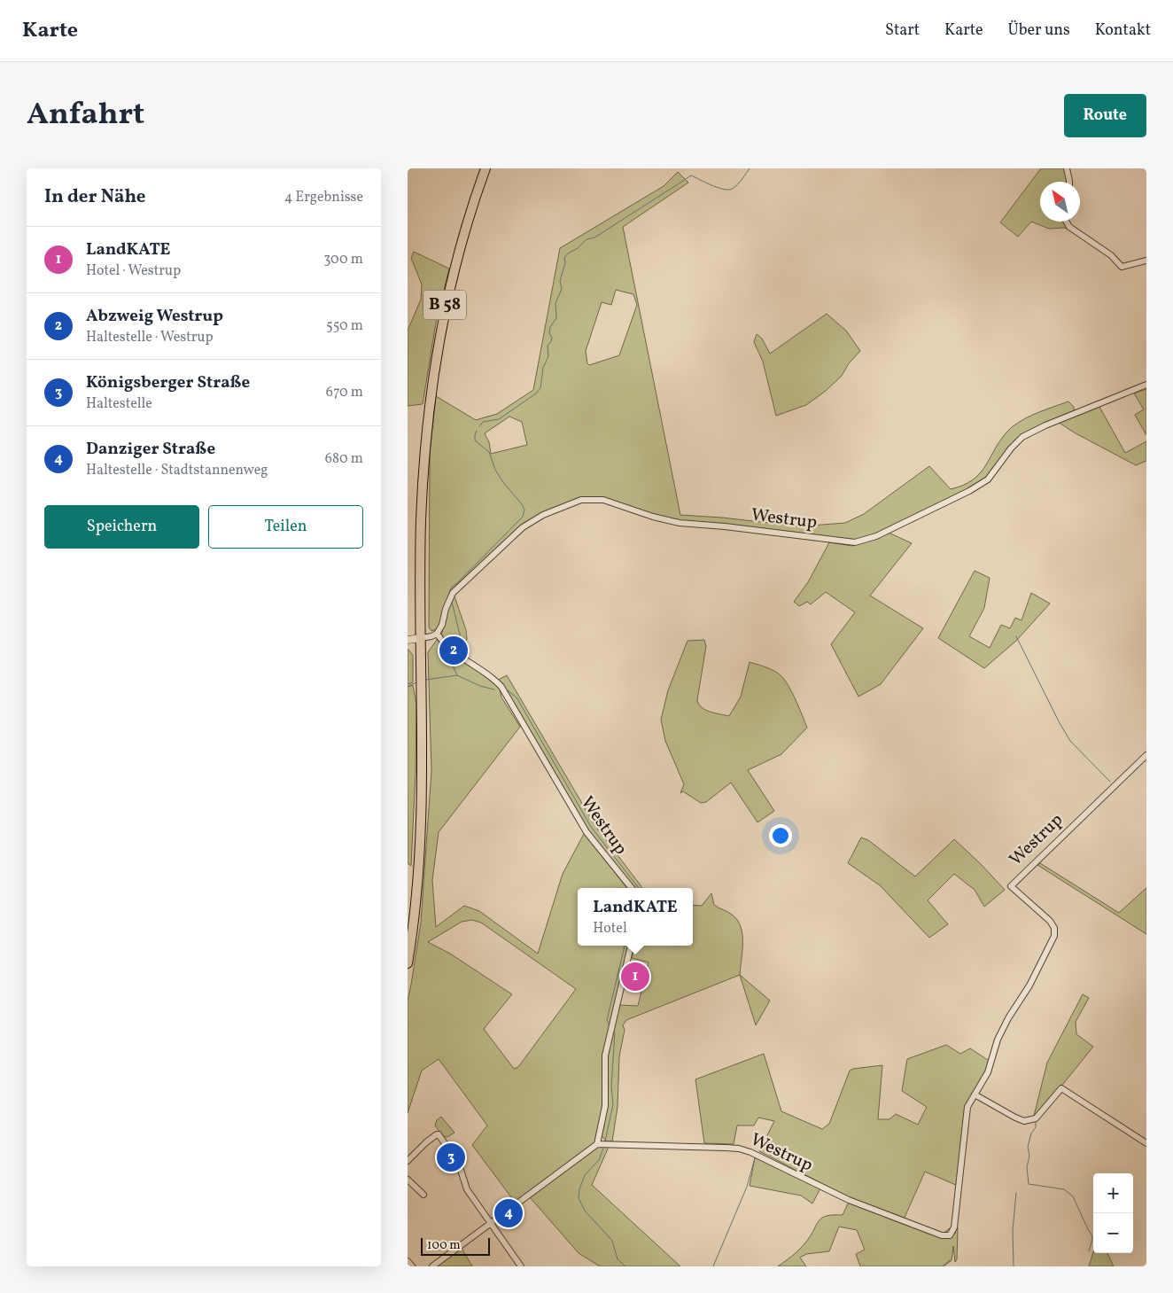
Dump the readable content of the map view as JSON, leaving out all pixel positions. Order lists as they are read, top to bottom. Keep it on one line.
{"streets":{"main road":["B 58"],"street":["Westrup"]},"scale_bar":"100 m","north":"top left","page":{"header":"Karte","nav":["Start","Karte","Über uns","Kontakt"],"title":"Anfahrt","buttons":["Route",["Speichern","Teilen"]],"heading":["In der Nähe","4 Ergebnisse"],"list":[{"mark":"1","name":"LandKATE","note":"Hotel · Westrup","value":"300 m"},{"mark":"2","name":"Abzweig Westrup","note":"Haltestelle · Westrup","value":"550 m"},{"mark":"3","name":"Königsberger Straße","note":"Haltestelle","value":"670 m"},{"mark":"4","name":"Danziger Straße","note":"Haltestelle · Stadtstannenweg","value":"680 m"}],"pins":["2","1","3","4"],"popup":["LandKATE","Hotel"],"map_buttons":["+","−"],"scale":"100 m"}}
